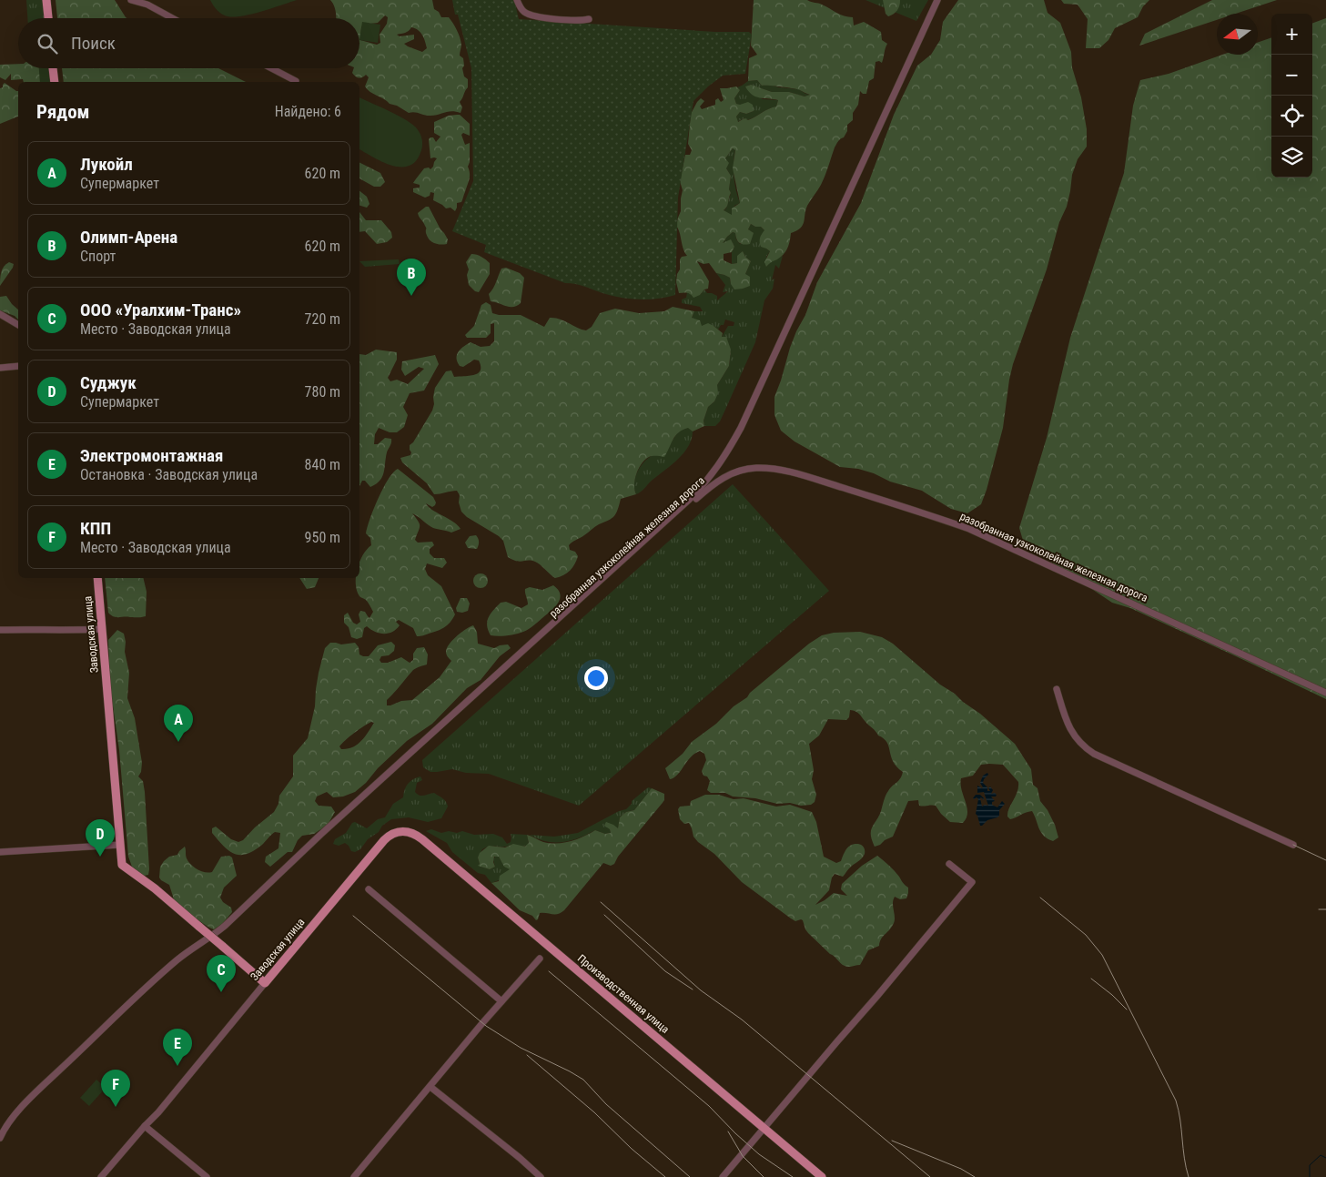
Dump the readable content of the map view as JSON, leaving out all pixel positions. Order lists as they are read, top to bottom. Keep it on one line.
{"streets":{"main road":["Заводская улица","Производственная улица"],"street":["разобранная узкоколейная железная дорога"]},"crossings":[["Заводская улица","Производственная улица"]],"north":"left","page":{"map_buttons":["+","−"],"search":"Поиск","heading":["Рядом","Найдено: 6"],"list":[{"mark":"A","name":"Лукойл","note":"Супермаркет","value":"620 m"},{"mark":"B","name":"Олимп-Арена","note":"Спорт","value":"620 m"},{"mark":"C","name":"ООО «Уралхим-Транс»","note":"Место · Заводская улица","value":"720 m"},{"mark":"D","name":"Суджук","note":"Супермаркет","value":"780 m"},{"mark":"E","name":"Электромонтажная","note":"Остановка · Заводская улица","value":"840 m"},{"mark":"F","name":"КПП","note":"Место · Заводская улица","value":"950 m"}],"pins":["B","A","D","C","E","F"]}}
